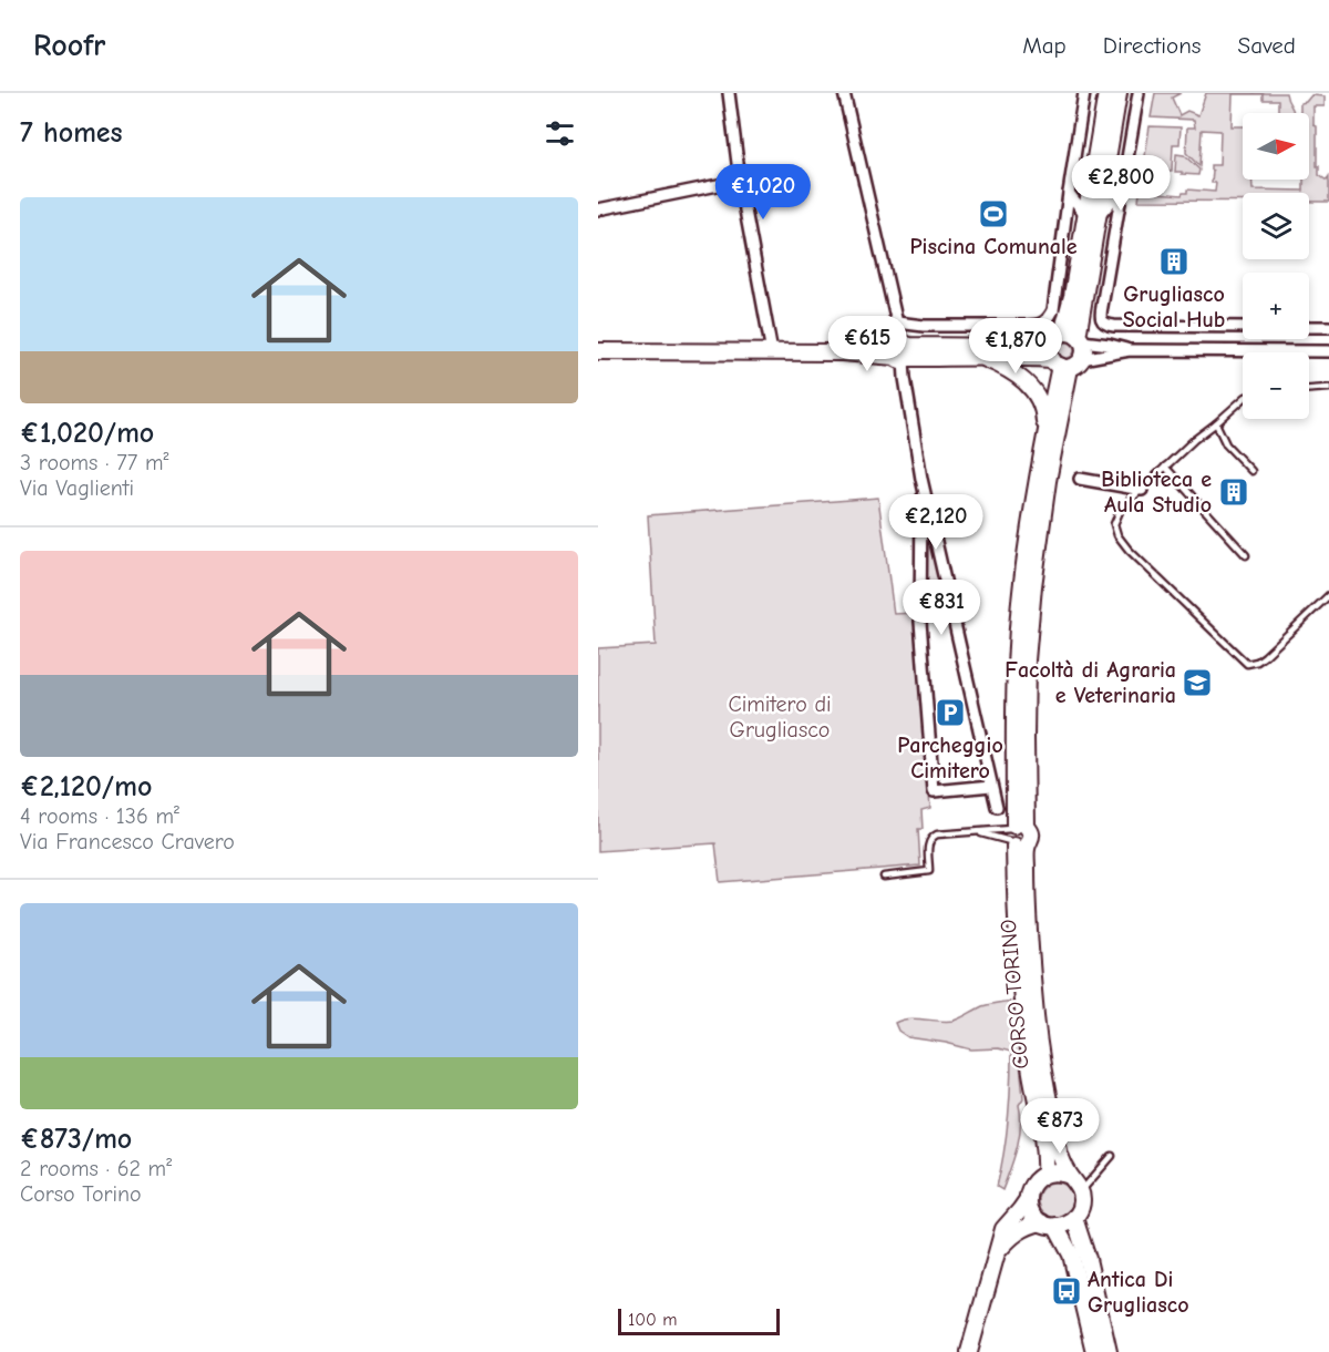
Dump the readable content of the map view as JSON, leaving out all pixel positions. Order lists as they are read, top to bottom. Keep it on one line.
{"streets":{"street":["CORSO TORINO"]},"parks":["Cimitero di Grugliasco"],"places":{"sports":["Piscina Comunale"],"building":["Grugliasco Social Hub","Biblioteca e Aula Studio"],"school or university":["Facoltà di Agraria e Veterinaria"],"parking":["Parcheggio Cimitero"],"bus stop":["Antica Di Grugliasco"]},"scale_bar":"100 m","north":"right","page":{"header":"Roofr","nav":["Map","Directions","Saved"],"heading":"7 homes","map_buttons":["+","−"],"price":["€2,800","€1,020","€615","€1,870","€2,120","€831","€873"],"list":[{"name":"€1,020/mo","note":"3 rooms · 77 m² · Via Vaglienti"},{"name":"€2,120/mo","note":"4 rooms · 136 m² · Via Francesco Cravero"},{"name":"€873/mo","note":"2 rooms · 62 m² · Corso Torino"}],"scale":"100 m"}}
